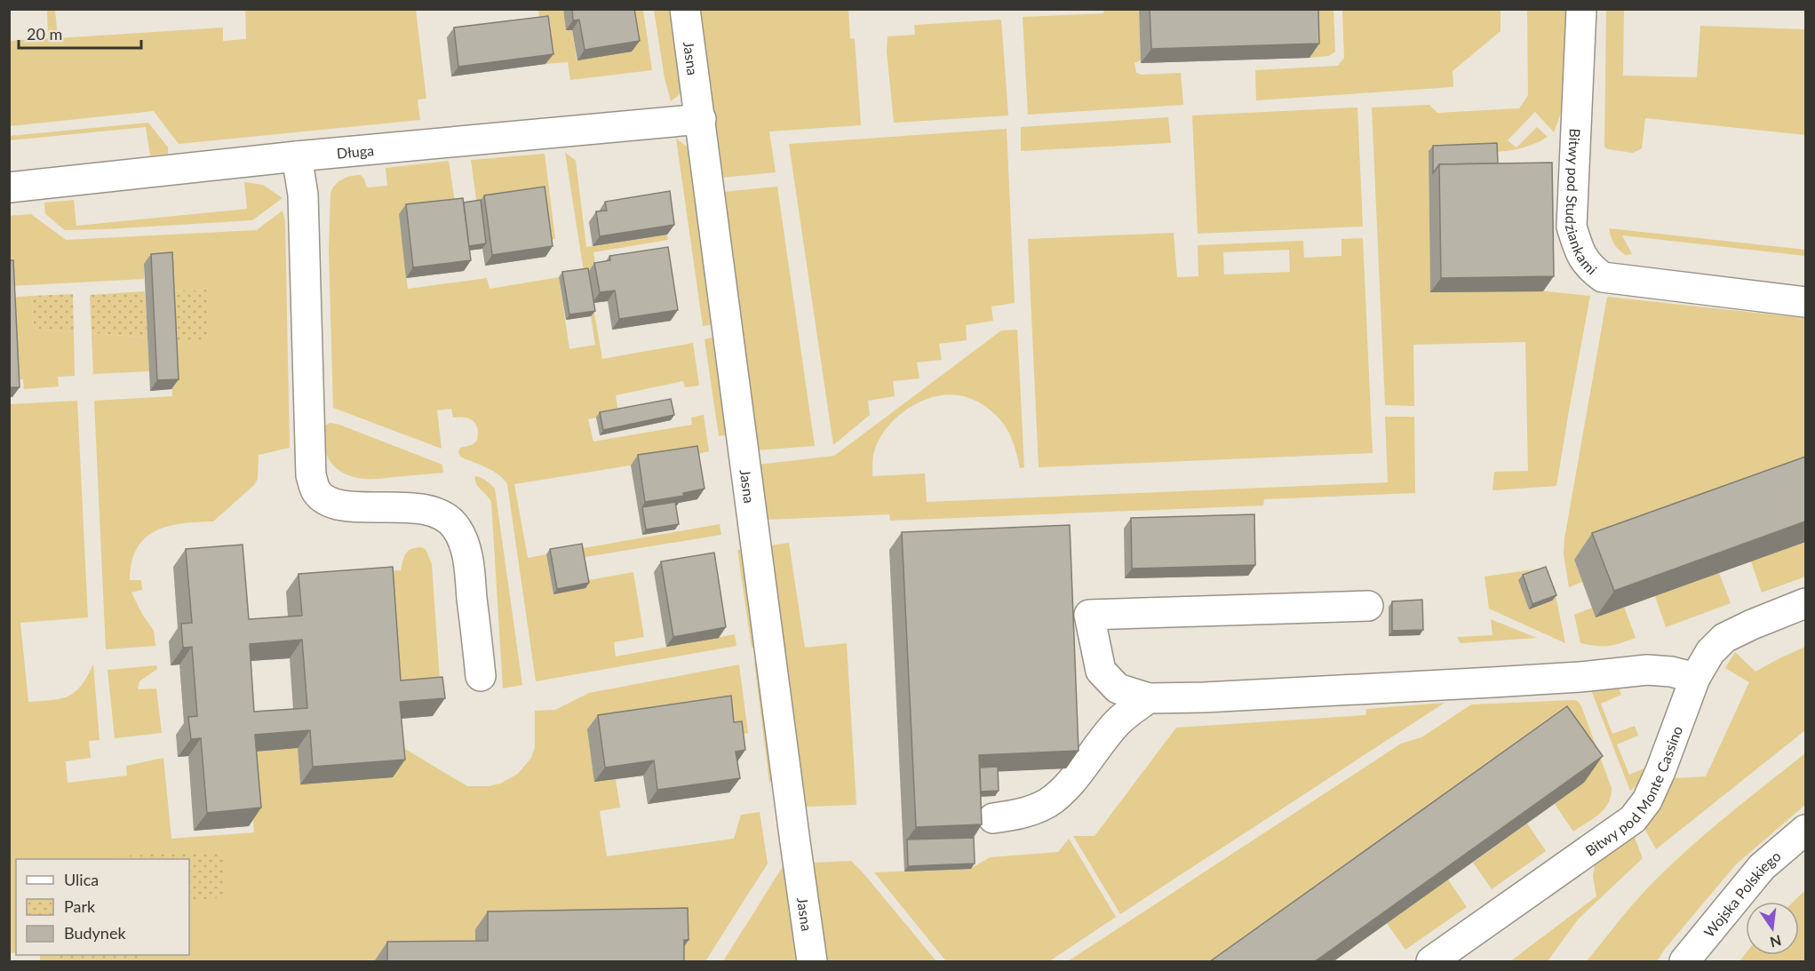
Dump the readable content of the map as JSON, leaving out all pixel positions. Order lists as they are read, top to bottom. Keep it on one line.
{"streets":{"street":["Jasna","Długa","Bitwy pod Studziankami","Bitwy pod Monte Cassino","Wojska Polskiego"]},"crossings":[["Jasna","Długa"]],"legend":["Ulica","Park","Budynek"],"scale_bar":"20 m","north":"bottom"}
